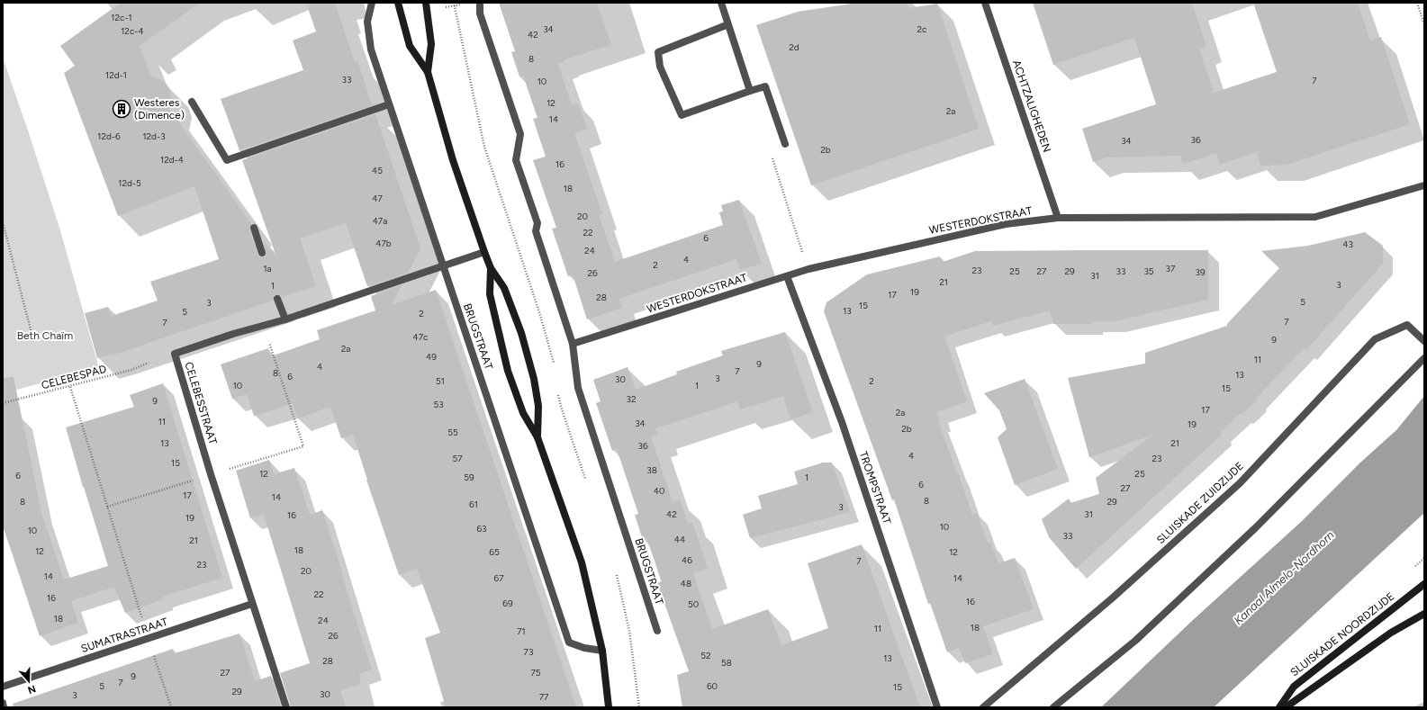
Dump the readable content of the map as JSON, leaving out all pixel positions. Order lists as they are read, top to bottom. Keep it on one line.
{"streets":{"main road":["BRUGSTRAAT","SLUISKADE NOORDZIJDE"],"street":["ACHTZALIGHEDEN","WESTERDOKSTRAAT","CELEBESSTRAAT","TROMPSTRAAT","SLUISKADE ZUIDZIJDE","SUMATRASTRAAT"],"path":["CELEBESPAD"]},"crossings":[["ACHTZALIGHEDEN","WESTERDOKSTRAAT"],["WESTERDOKSTRAAT","BRUGSTRAAT"],["WESTERDOKSTRAAT","TROMPSTRAAT"],["BRUGSTRAAT","CELEBESSTRAAT"],["CELEBESSTRAAT","SUMATRASTRAAT"]],"water":["Kanaal Almelo-Nordhorn"],"parks":["Beth Chaïm"],"places":{"building":["Westeres (Dimence)"]},"house_numbers":["12c-1","34","2c","12c-4","42","2d","8","12d-1","33","7","10","12","2a","14","12d-6","12d-3","36","34","2b","12d-4","16","45","12d-5","18","47","20","47a","22","6","47b","43","24","4","2","1a","37","23","25","27","29","33","35","39","26","31","21","3","1","19","17","28","5","3","15","13","5","2","7","7","47c","9","2a","49","11","9","4","7","8","13","6","3","30","51","2","10","1","15","32","9","53","17","2a","11","34","19","2b","55","13","21","36","4","57","23","15","38","12","25","6","59","1","6","27","40","17","14","8","8","29","61","3","42","31","16","19","10","63","10","33","44","21","18","12","65","12","46","7","23","20","14","67","14","48","22","16","16","69","50","18","24","18","11","71","26","73","52","13","28","58","27","75","9","7","5","60","15","29","30","3","77"],"north":"bottom"}
